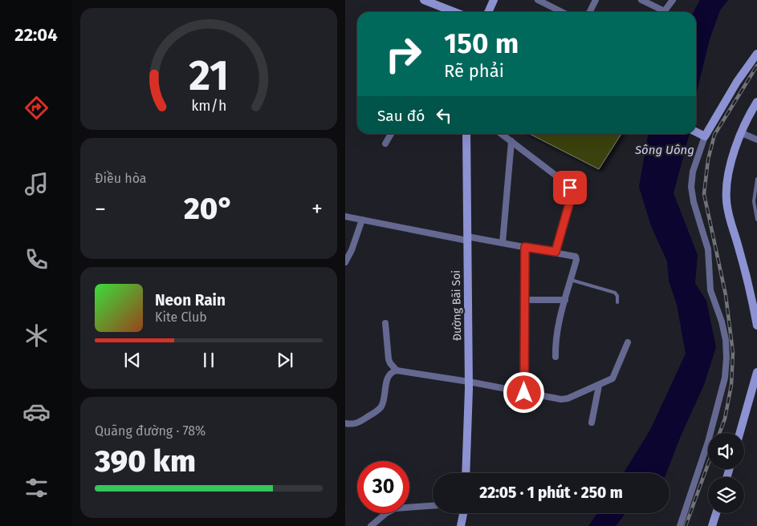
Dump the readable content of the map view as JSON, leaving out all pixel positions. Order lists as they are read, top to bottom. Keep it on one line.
{"streets":{"main road":["Đường Bãi Soi"]},"water":["Sông Uông"],"page":{"tabs":"22:04","turn":["150 m","Rẽ phải"],"then":"Sau đó","tile":["Điều hòa",["Quãng đường · 78%","390 km"]],"heat":["−","20°","+"],"song":["Neon Rain","Kite Club"],"limit":"30","trip":"22:05 · 1 phút · 250 m","gauge":["21","km/h"]}}
